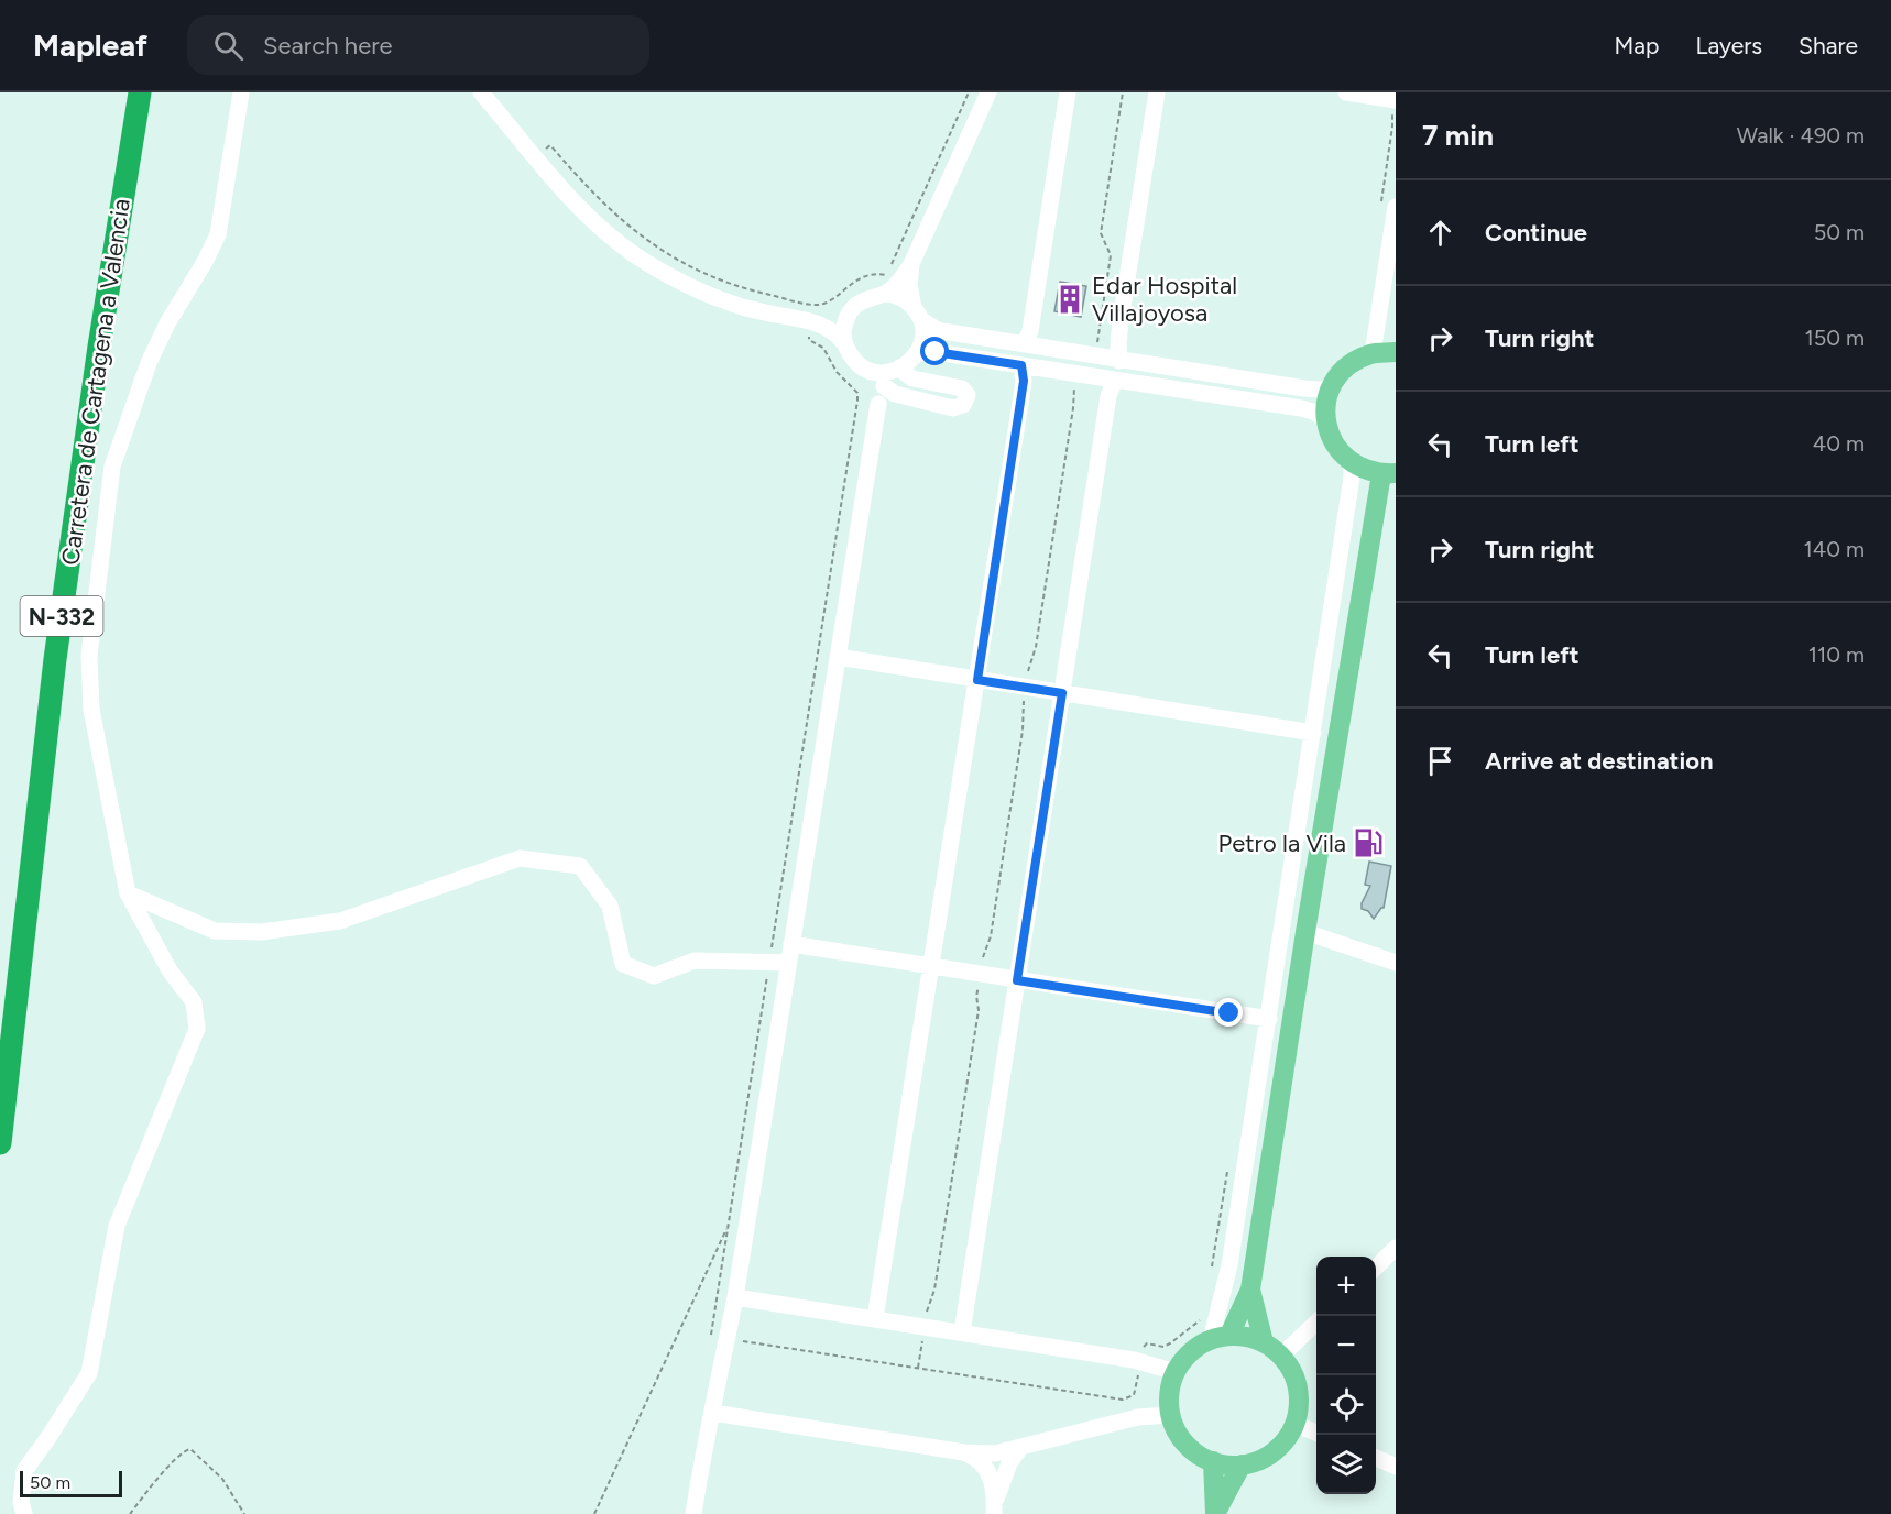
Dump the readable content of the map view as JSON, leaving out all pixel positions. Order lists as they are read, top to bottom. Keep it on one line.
{"streets":{"highway":["Carretera de Cartagena a Valencia","N-332"]},"places":{"building":["Edar Hospital Villajoyosa"],"fuel station":["Petro la Vila"]},"scale_bar":"50 m","page":{"header":"Mapleaf","search":"Search here","nav":["Map","Layers","Share"],"heading":["7 min","Walk · 490 m"],"list":[["Continue","50 m"],["Turn right","150 m"],["Turn left","40 m"],["Turn right","140 m"],["Turn left","110 m"],"Arrive at destination"],"map_buttons":["+","−"],"scale":"50 m"}}
